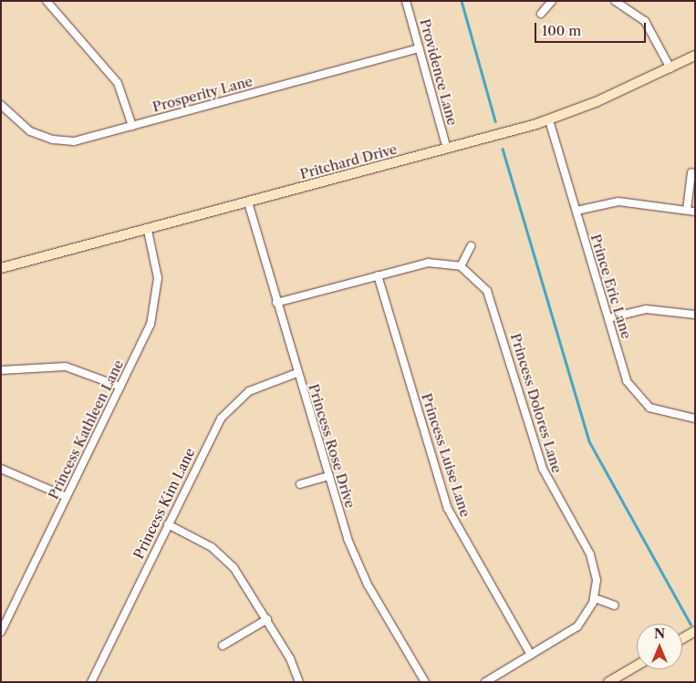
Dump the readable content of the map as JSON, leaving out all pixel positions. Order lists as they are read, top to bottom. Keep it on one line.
{"streets":{"street":["Providence Lane","Prosperity Lane","Pritchard Drive","Prince Eric Lane","Princess Dolores Lane","Princess Kathleen Lane","Princess Rose Drive","Princess Luise Lane","Princess Kim Lane"]},"crossings":[["Providence Lane","Prosperity Lane"],["Providence Lane","Pritchard Drive"],["Pritchard Drive","Prince Eric Lane"],["Pritchard Drive","Princess Kathleen Lane"],["Pritchard Drive","Princess Rose Drive"],["Princess Rose Drive","Princess Kim Lane"]],"scale_bar":"100 m","north":"top"}
